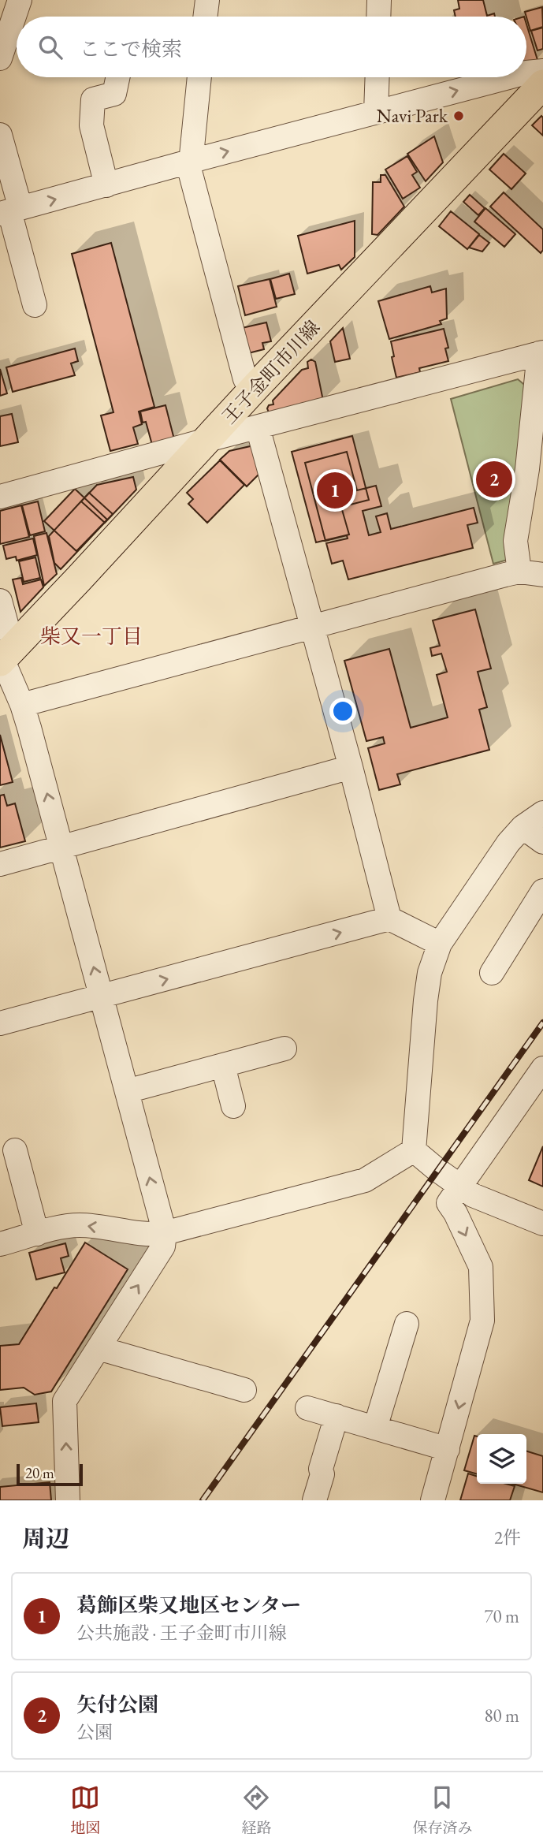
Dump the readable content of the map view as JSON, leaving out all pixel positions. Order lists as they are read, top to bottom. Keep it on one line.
{"streets":{"main road":["王子金町市川線"]},"districts":["柴又一丁目"],"places":["Navi Park"],"scale_bar":"20 m","page":{"search":"ここで検索","pins":["2","1"],"scale":"20 m","heading":["周辺","2件"],"list":[{"mark":"1","name":"葛飾区柴又地区センター","note":"公共施設 · 王子金町市川線","value":"70 m"},{"mark":"2","name":"矢付公園","note":"公園","value":"80 m"}],"nav":["地図","経路","保存済み"]}}
